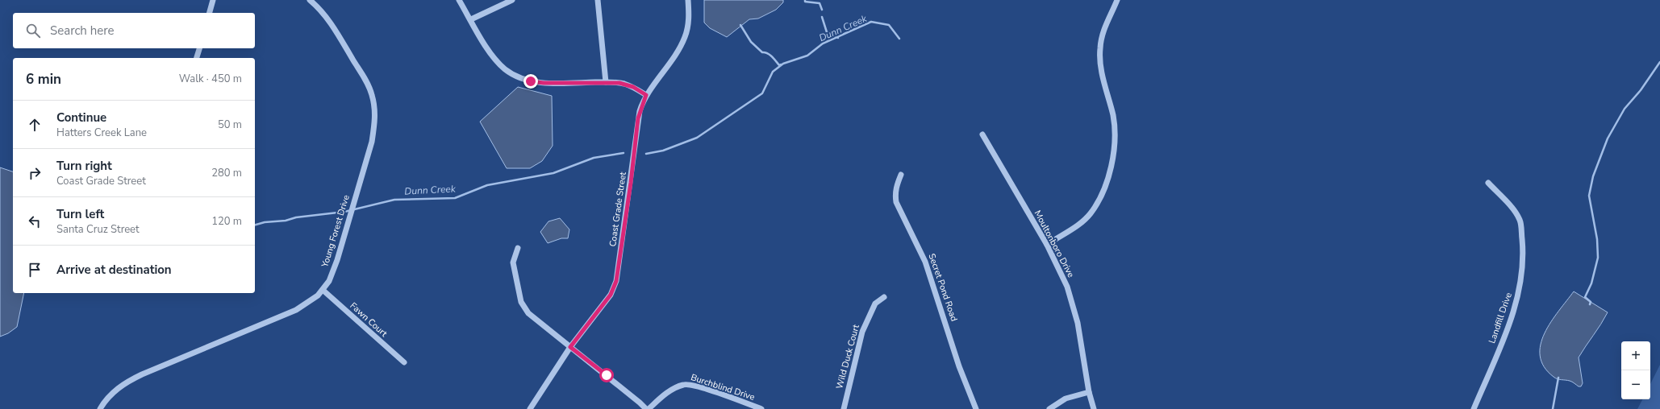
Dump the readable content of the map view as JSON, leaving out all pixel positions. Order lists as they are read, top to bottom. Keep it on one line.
{"streets":{"street":["Coast Grade Street","Young Forest Drive","Moultonboro Drive","Secret Pond Road","Landfill Drive","Fawn Court","Wild Duck Court","Burchblind Drive"]},"crossings":[["Young Forest Drive","Fawn Court"]],"water":["Dunn Creek"],"page":{"search":"Search here","heading":["6 min","Walk · 450 m"],"list":[["Continue","Hatters Creek Lane","50 m"],["Turn right","Coast Grade Street","280 m"],["Turn left","Santa Cruz Street","120 m"],"Arrive at destination"],"map_buttons":["+","−"]}}
